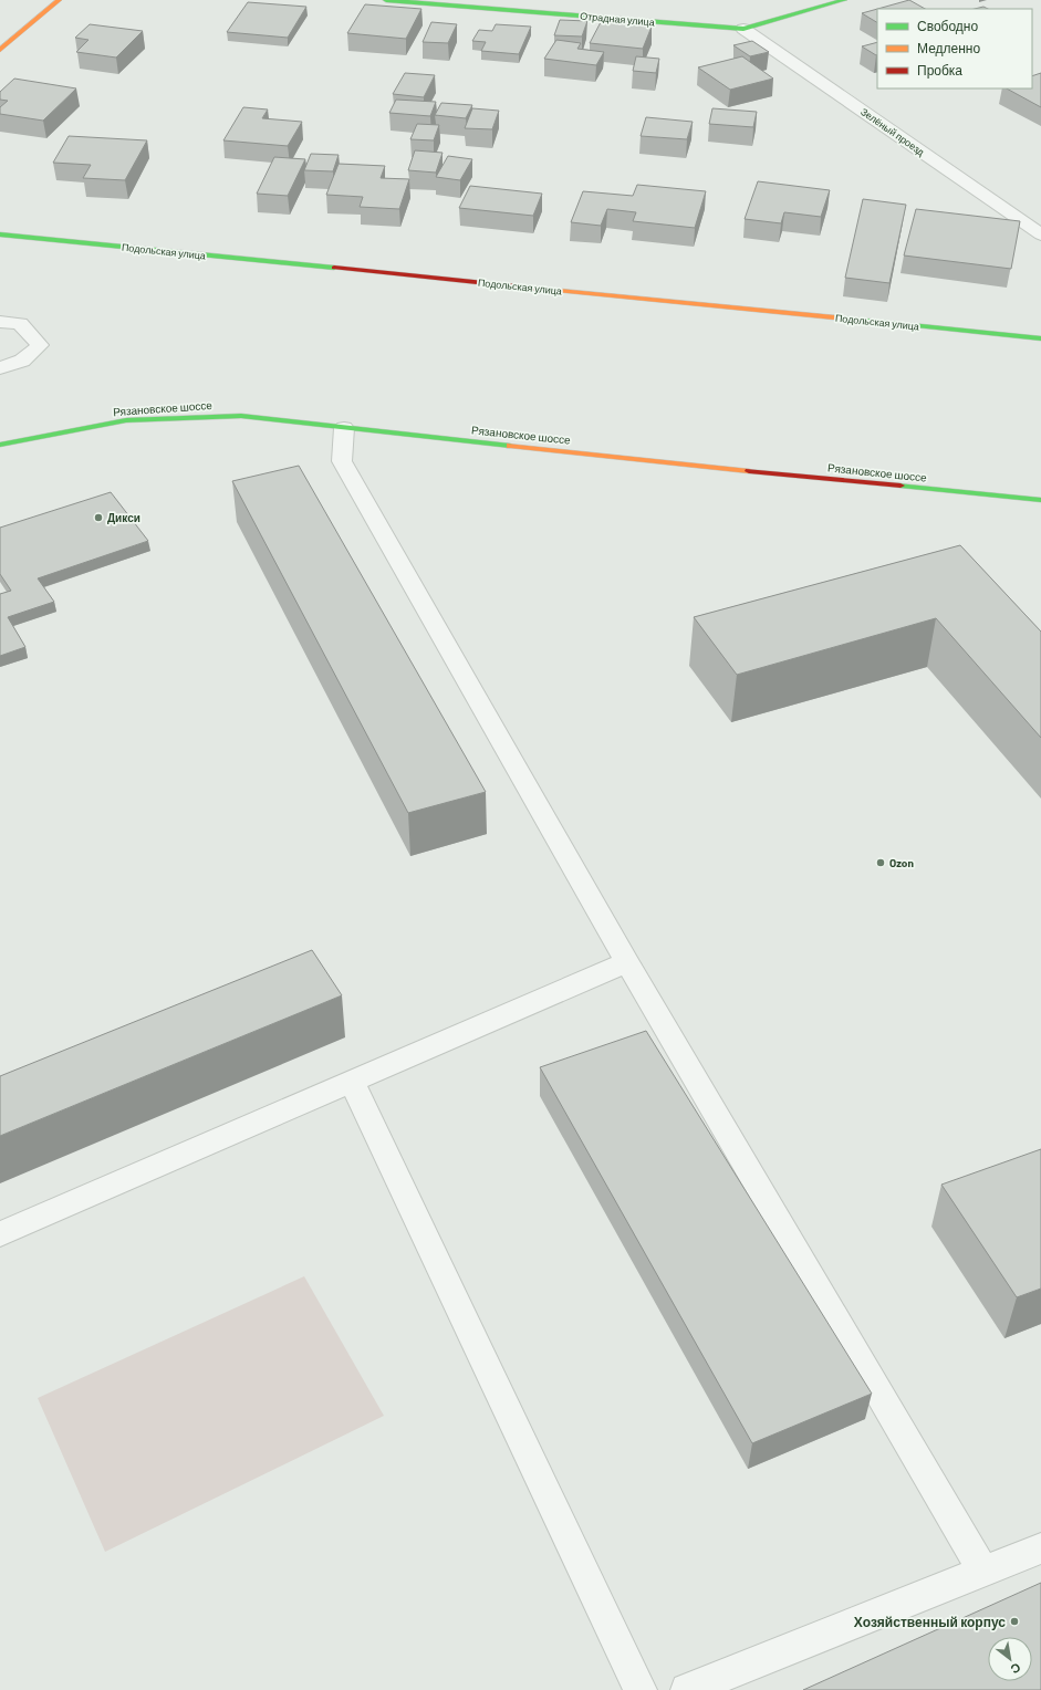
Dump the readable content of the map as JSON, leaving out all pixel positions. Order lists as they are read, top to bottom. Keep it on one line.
{"streets":{"street":["Отрадная улица","Зелёный проезд","Подольская улица","Рязановское шоссе"]},"crossings":[["Отрадная улица","Зелёный проезд"]],"places":["Дикси","Ozon","Хозяйственный корпус"],"legend":["Свободно","Медленно","Пробка"],"north":"bottom right"}
